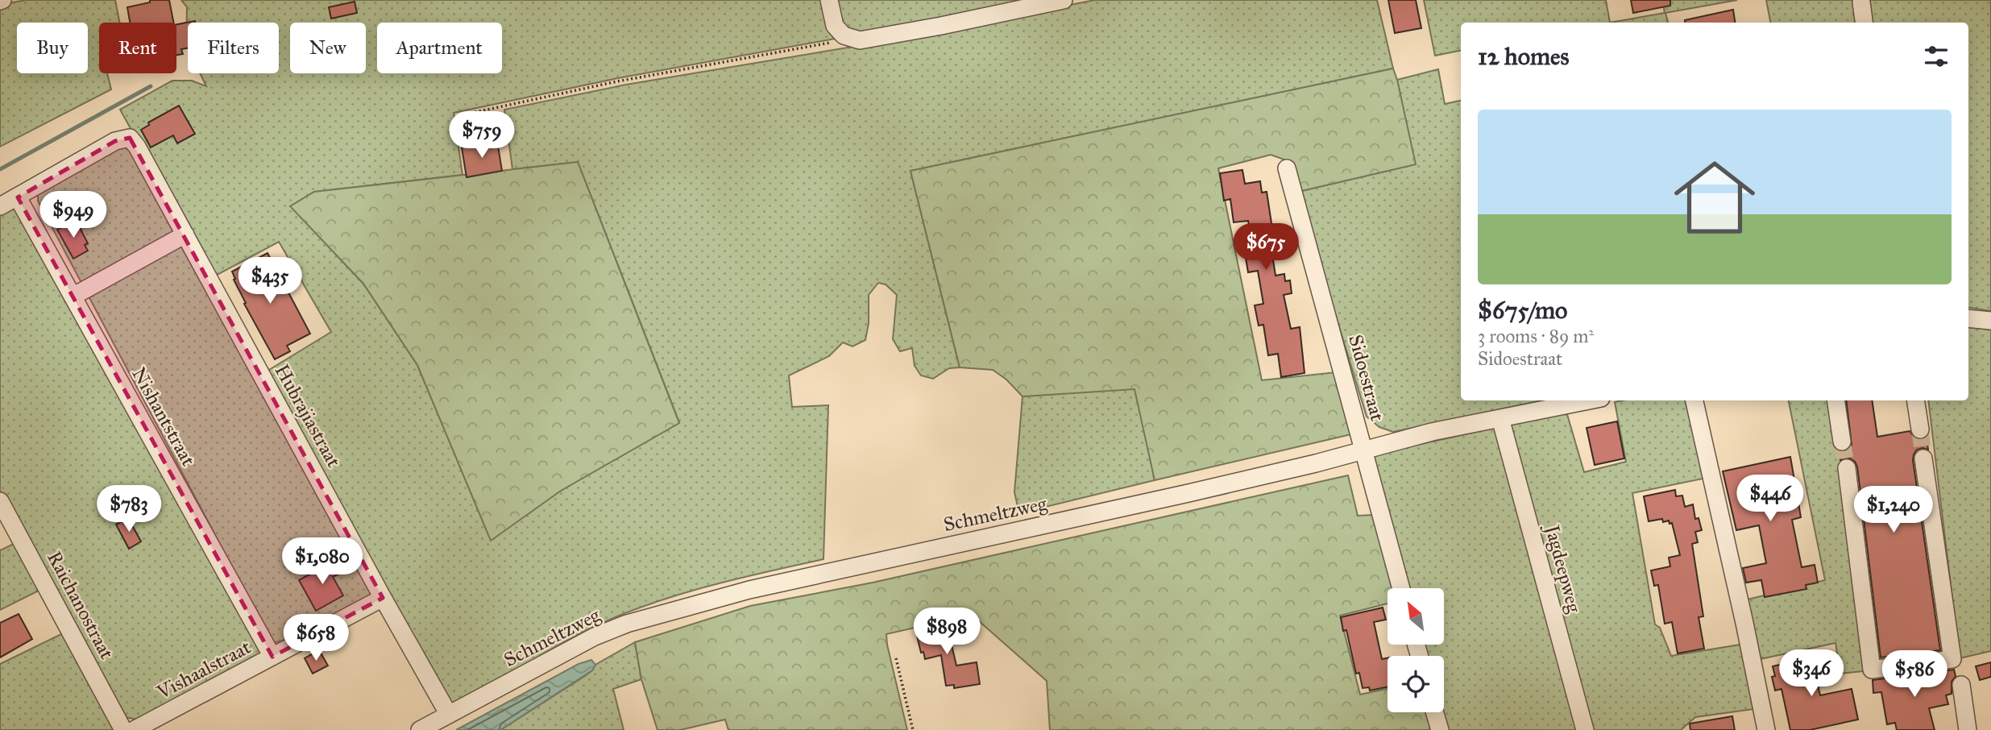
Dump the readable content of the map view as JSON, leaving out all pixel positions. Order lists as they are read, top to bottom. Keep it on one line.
{"streets":{"street":["Sidoestraat","Hubrajiastraat","Nishantstraat","Schmeltzweg","Jagdeepweg","Raichanostraat","Vishaalstraat"]},"crossings":[["Sidoestraat","Schmeltzweg"],["Hubrajiastraat","Nishantstraat"],["Hubrajiastraat","Schmeltzweg"],["Hubrajiastraat","Vishaalstraat"],["Nishantstraat","Vishaalstraat"],["Schmeltzweg","Jagdeepweg"]],"north":"top left","page":{"chip":["Buy","Rent","Filters","New","Apartment"],"heading":"12 homes","list":[{"name":"$675/mo","note":"3 rooms · 89 m² · Sidoestraat"}],"price":["$759","$949","$675","$435","$446","$783","$1,240","$1,080","$898","$658","$346","$586"]}}
